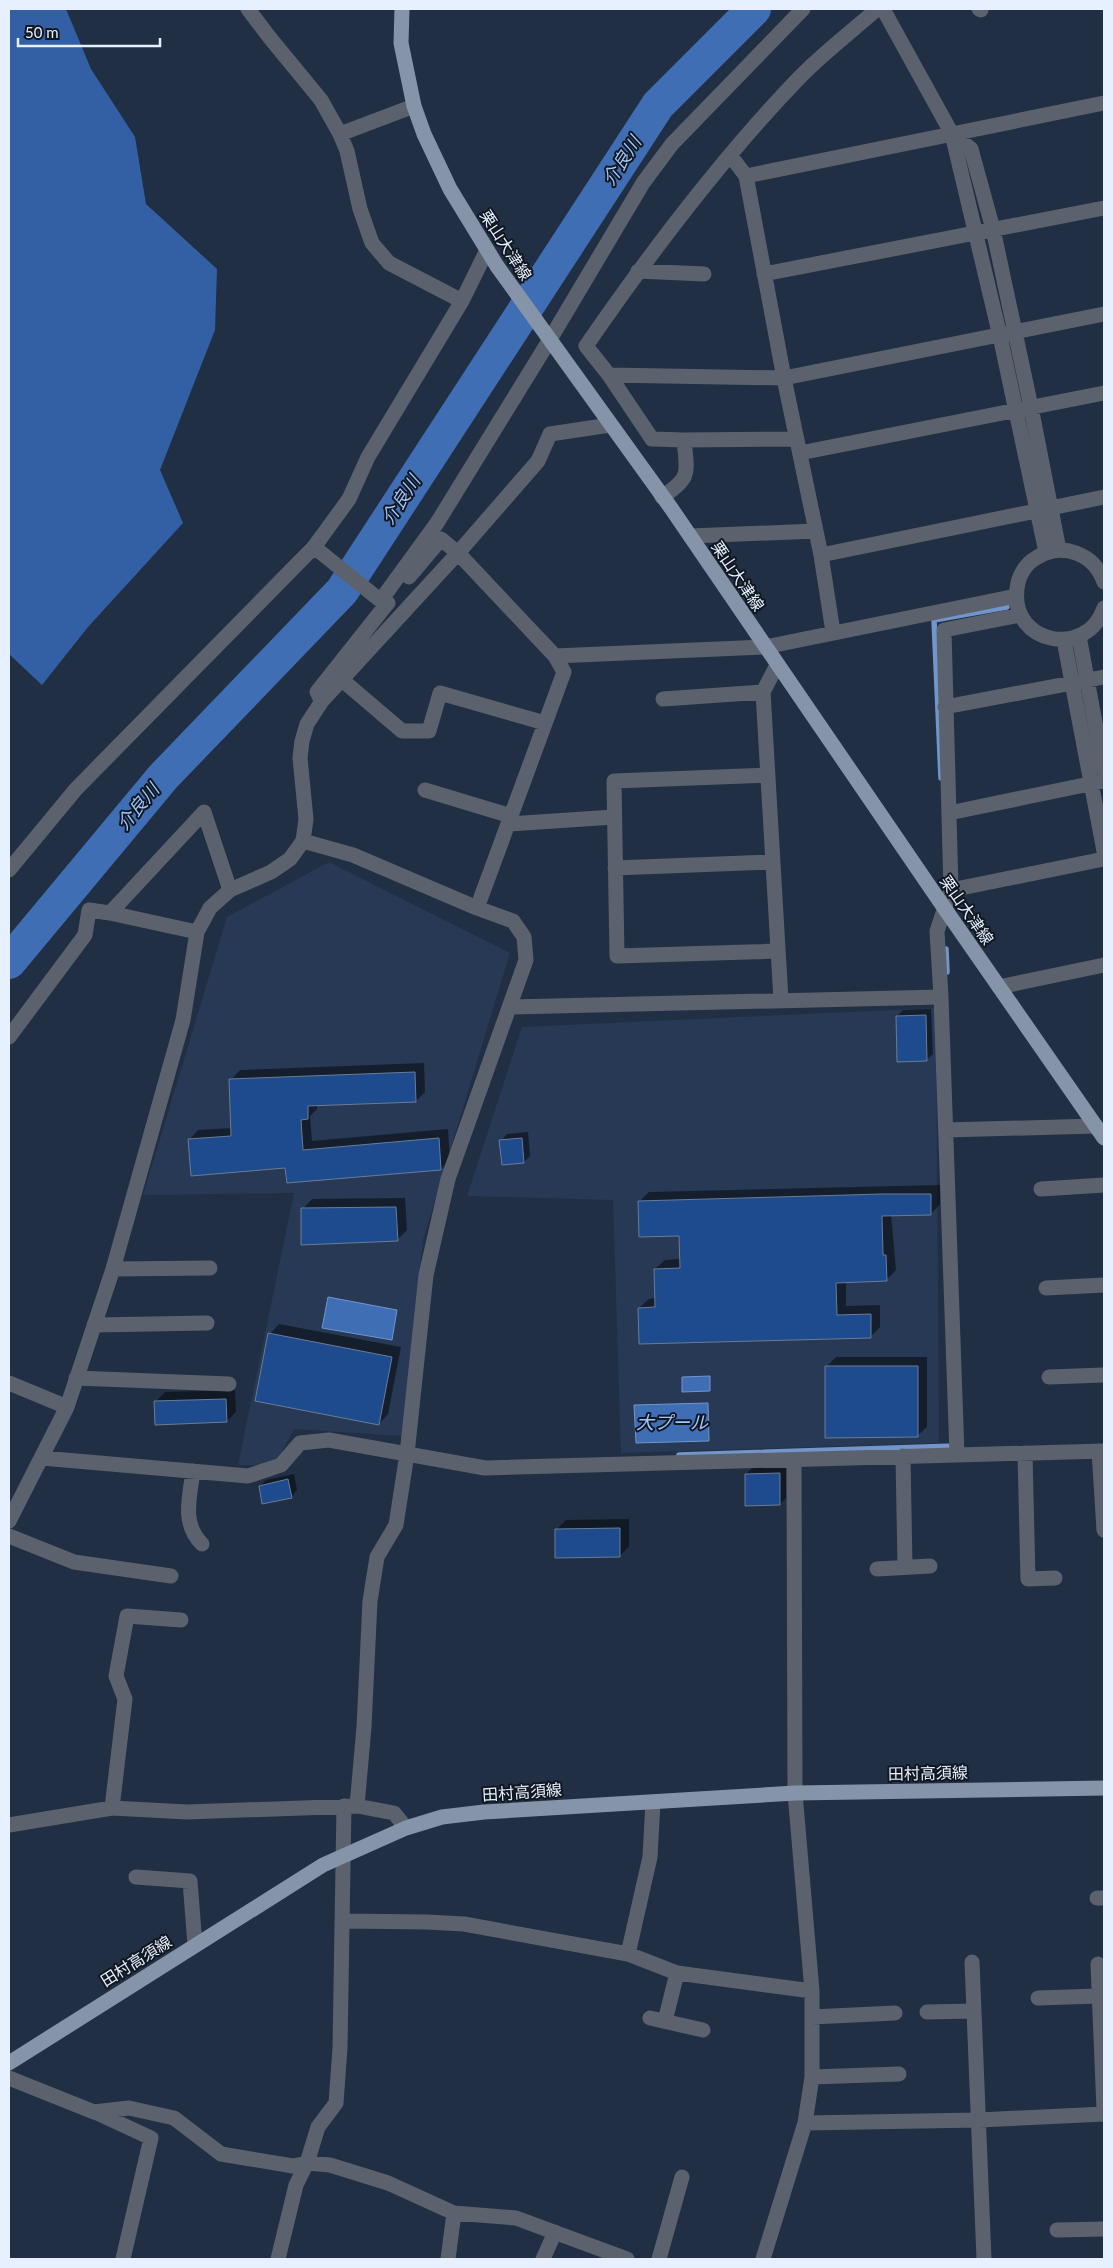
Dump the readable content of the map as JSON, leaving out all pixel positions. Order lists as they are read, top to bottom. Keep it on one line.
{"streets":{"main road":["栗山大津線","田村高須線"]},"water":["介良川","大プール"],"scale_bar":"50 m"}
